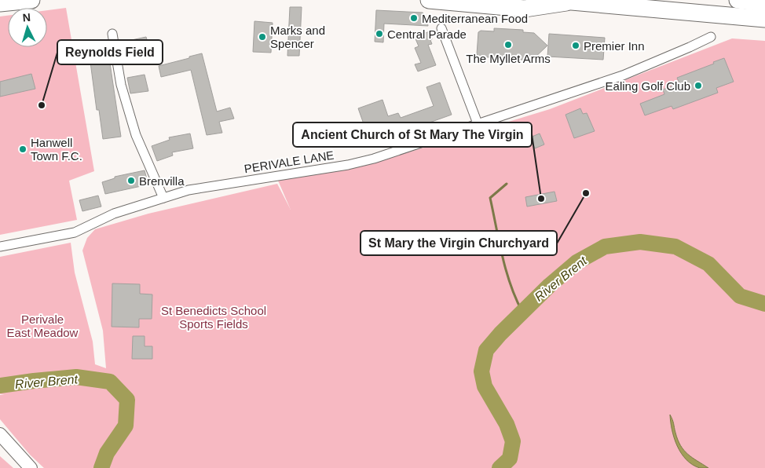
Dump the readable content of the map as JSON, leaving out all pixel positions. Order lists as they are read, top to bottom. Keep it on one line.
{"streets":{"street":["PERIVALE LANE"]},"water":["River Brent"],"parks":["St Benedicts School Sports Fields","Perivale East Meadow"],"places":["Mediterranean Food","Central Parade","Marks and Spencer","The Myllet Arms","Premier Inn","Ealing Golf Club","Reynolds Field","Hanwell Town F.C.","Brenvilla","St Mary the Virgin Churchyard","Ancient Church of St Mary The Virgin"],"north":"top"}
